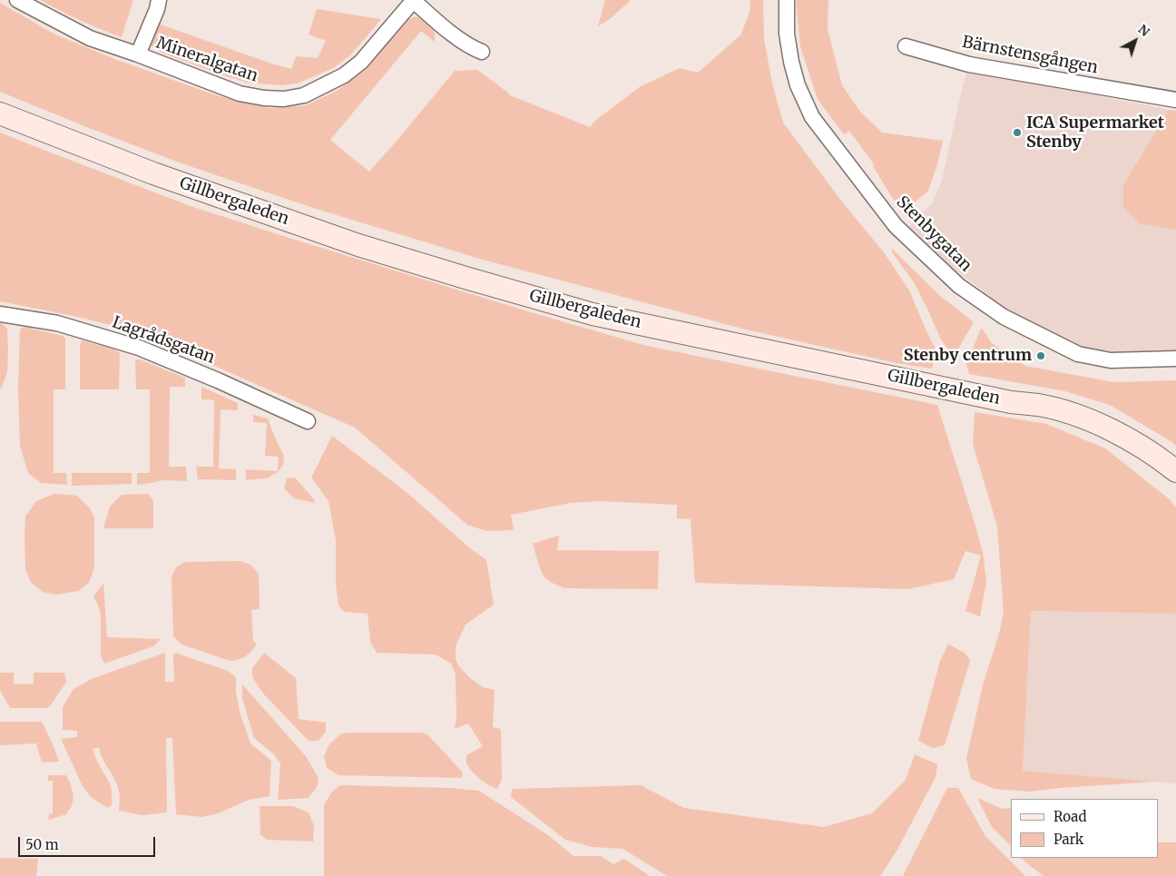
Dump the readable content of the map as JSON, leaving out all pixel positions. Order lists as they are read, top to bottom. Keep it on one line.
{"streets":{"main road":["Gillbergaleden"],"street":["Bärnstensgången","Mineralgatan","Stenbygatan","Lagrådsgatan"]},"places":["ICA Supermarket Stenby","Stenby centrum"],"legend":["Road","Park"],"scale_bar":"50 m","north":"top right"}
